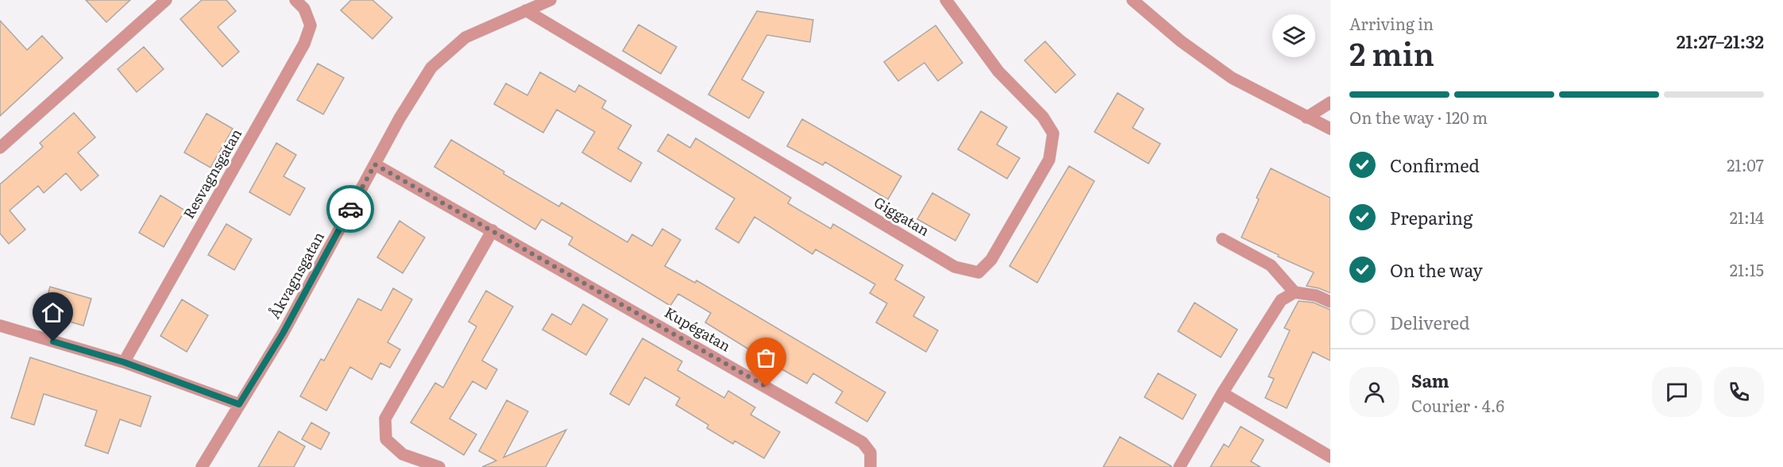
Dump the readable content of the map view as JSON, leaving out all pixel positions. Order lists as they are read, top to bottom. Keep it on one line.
{"streets":{"street":["Resvagnsgatan","Giggatan","Åkvagnsgatan","Kupégatan"]},"crossings":[["Giggatan","Åkvagnsgatan"],["Åkvagnsgatan","Kupégatan"]],"page":{"heading":["2 min","Arriving in","21:27–21:32"],"panel":["Sam","Courier · 4.6"],"bar":"On the way · 120 m","list":[["Confirmed","21:07"],["Preparing","21:14"],["On the way","21:15"],"Delivered"]}}
